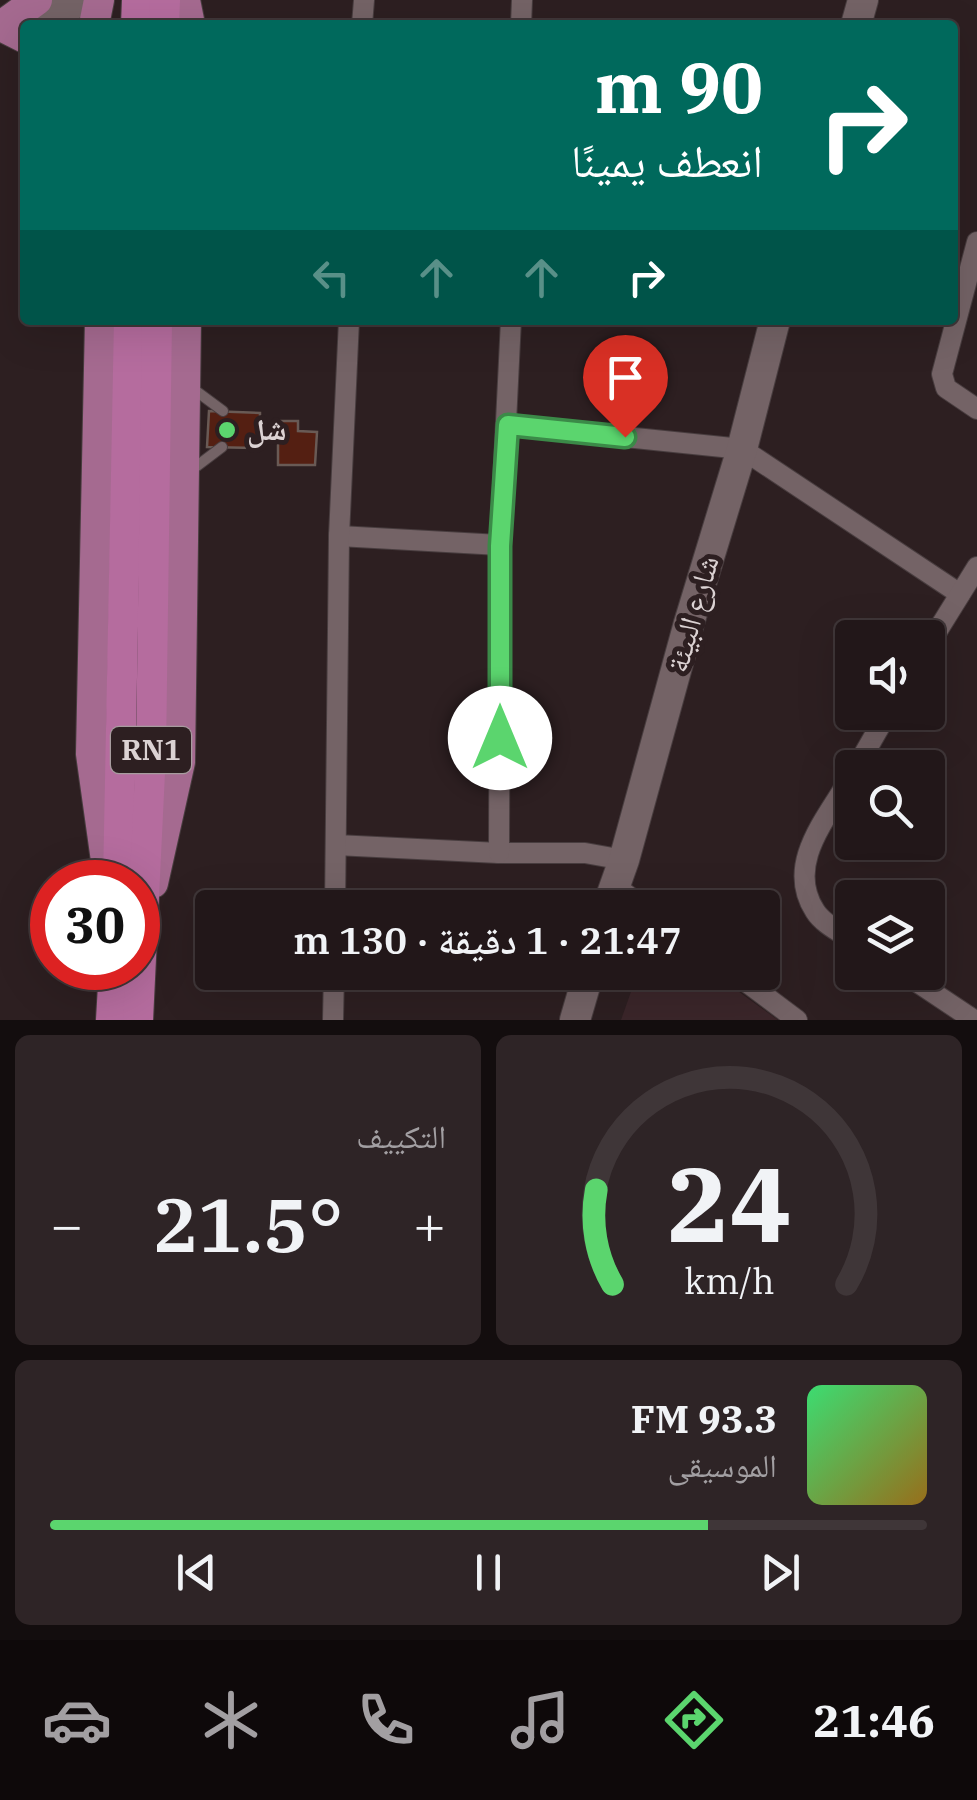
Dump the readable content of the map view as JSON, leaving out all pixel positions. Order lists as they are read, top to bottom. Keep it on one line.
{"streets":{"highway":["RN1"],"main road":["شارع البيئة"]},"places":["شل"],"page":{"turn":["90 m","انعطف يمينًا"],"limit":"30","trip":"21:47 · 1 دقيقة · 130 m","tile":"التكييف","heat":["−","21.5°","+"],"song":["93.3 FM","الموسيقى"],"tabs":"21:46","gauge":["24","km/h"]}}
